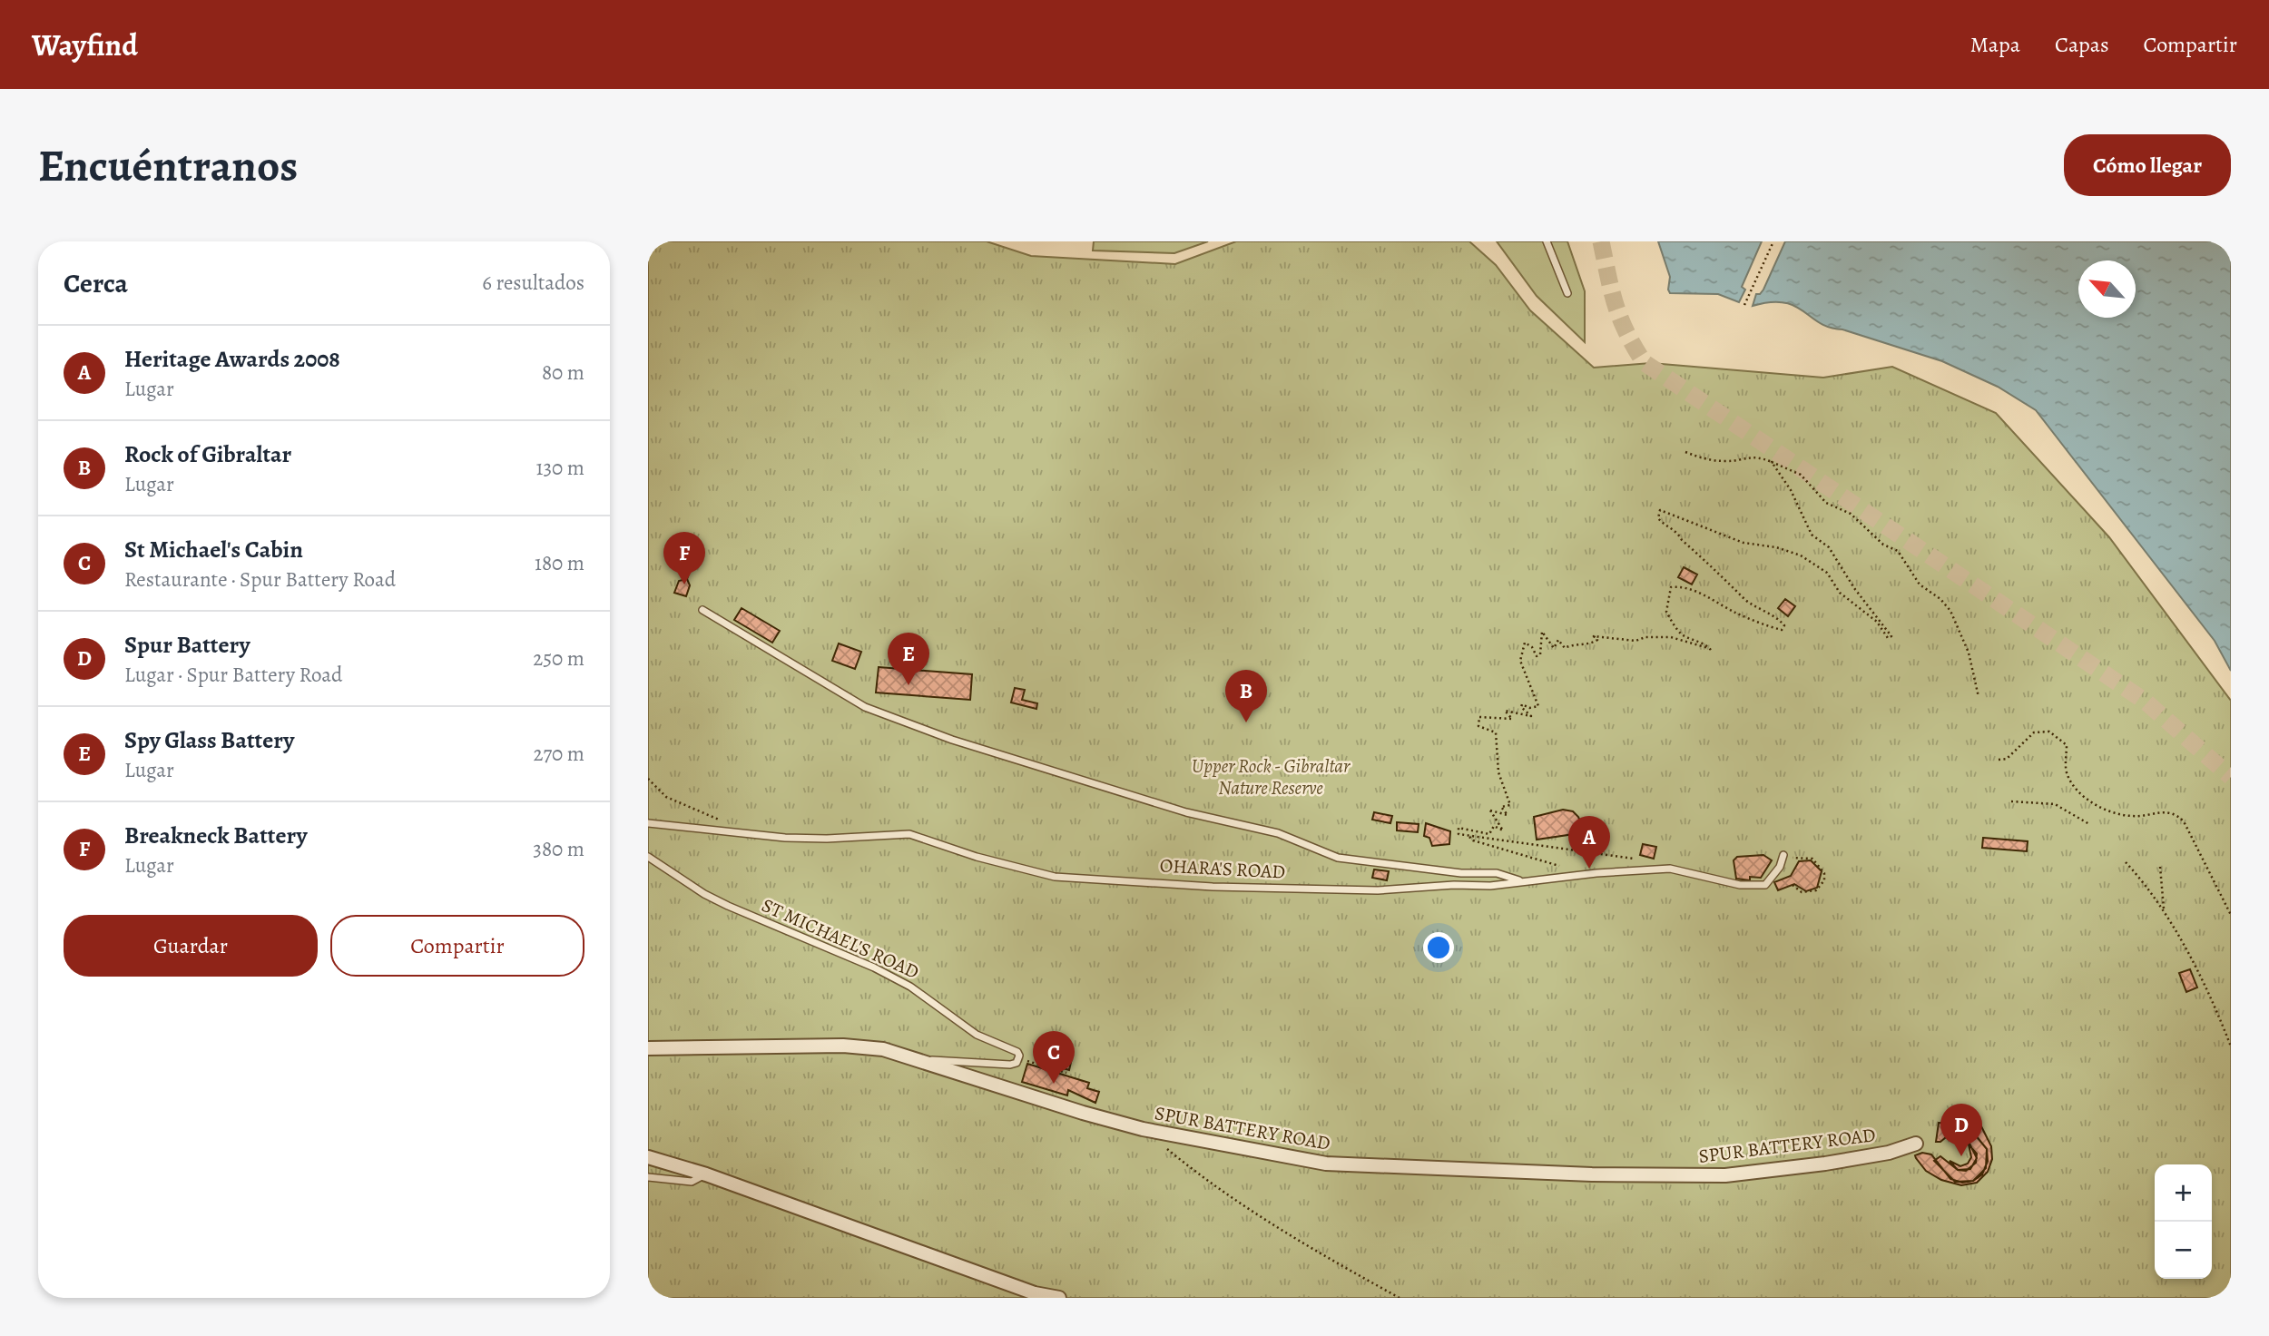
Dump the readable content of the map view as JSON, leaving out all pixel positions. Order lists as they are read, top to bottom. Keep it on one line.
{"streets":{"street":["SPUR BATTERY ROAD"],"lane":["OHARA'S ROAD","ST MICHAEL'S ROAD"]},"parks":["Upper Rock - Gibraltar Nature Reserve"],"north":"top left","page":{"header":"Wayfind","nav":["Mapa","Capas","Compartir"],"buttons":["Cómo llegar",["Guardar","Compartir"]],"title":"Encuéntranos","heading":["Cerca","6 resultados"],"list":[{"mark":"A","name":"Heritage Awards 2008","note":"Lugar","value":"80 m"},{"mark":"B","name":"Rock of Gibraltar","note":"Lugar","value":"130 m"},{"mark":"C","name":"St Michael's Cabin","note":"Restaurante · Spur Battery Road","value":"180 m"},{"mark":"D","name":"Spur Battery","note":"Lugar · Spur Battery Road","value":"250 m"},{"mark":"E","name":"Spy Glass Battery","note":"Lugar","value":"270 m"},{"mark":"F","name":"Breakneck Battery","note":"Lugar","value":"380 m"}],"pins":["F","E","B","A","C","D"],"map_buttons":["+","−"]}}
